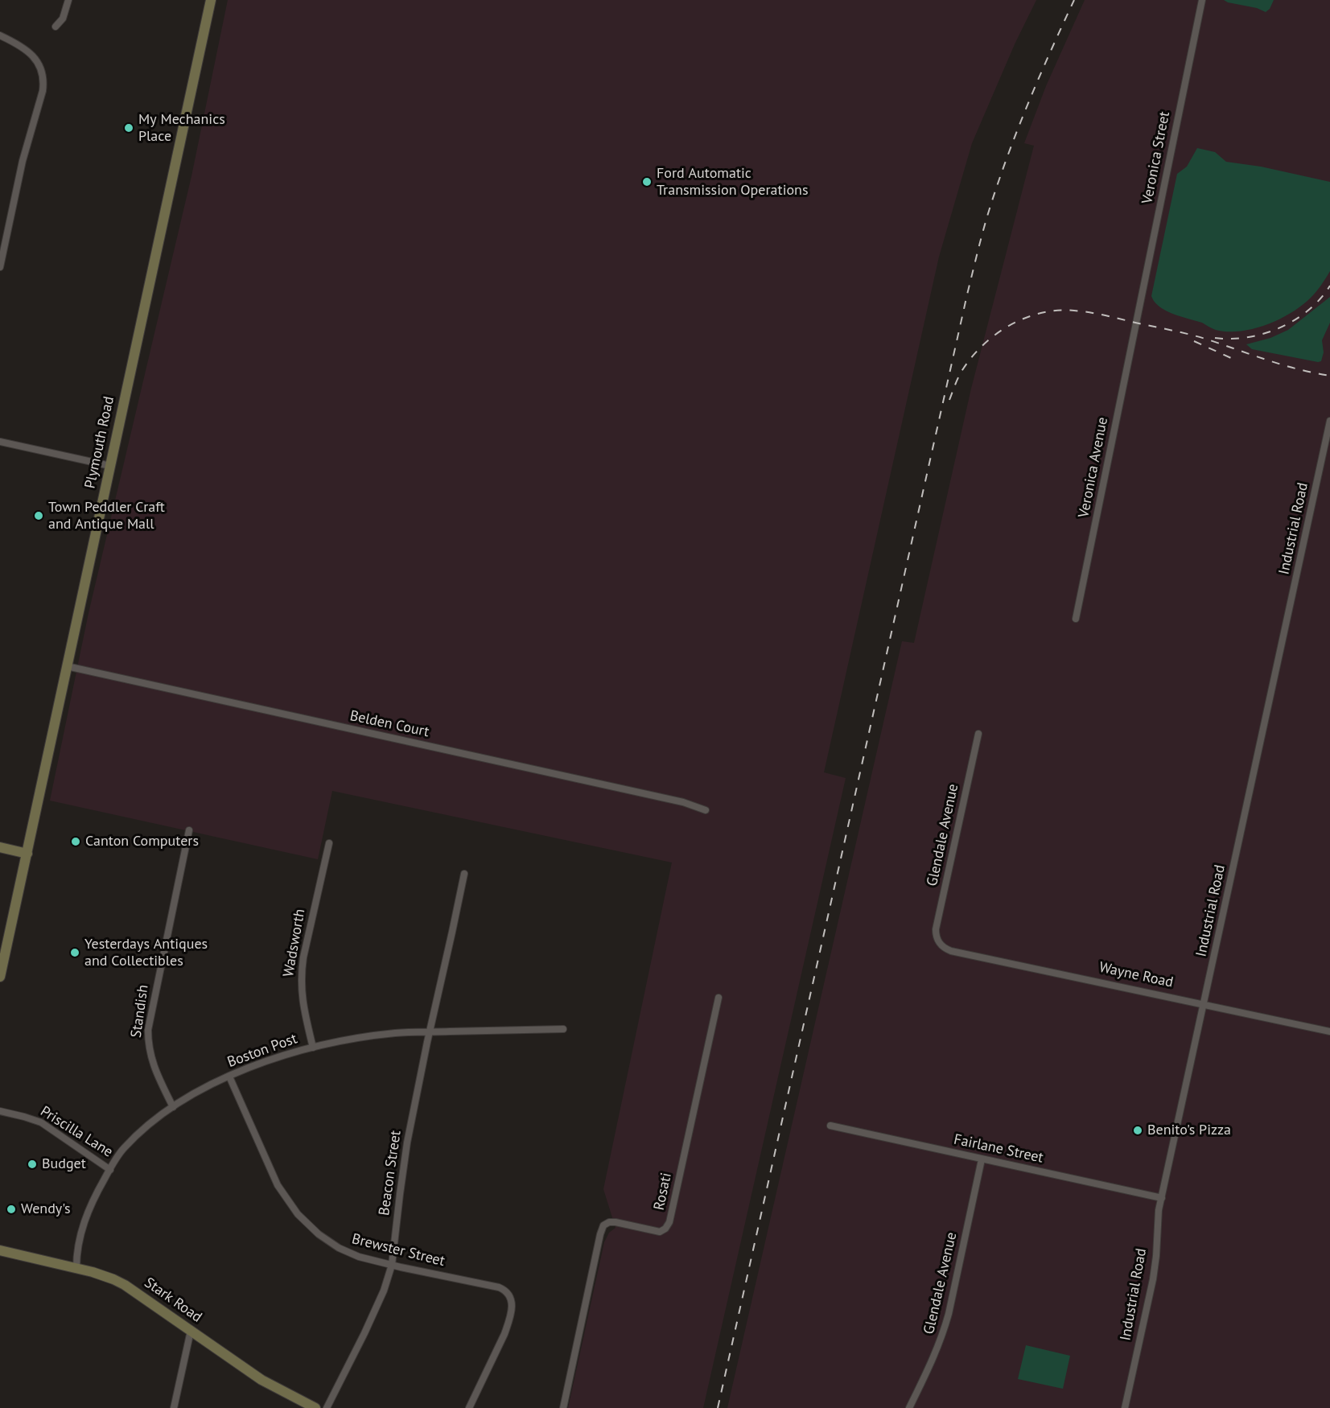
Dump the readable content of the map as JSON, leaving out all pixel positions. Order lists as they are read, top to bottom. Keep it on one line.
{"streets":{"main road":["Plymouth Road","Stark Road"],"street":["Veronica Street","Veronica Avenue","Industrial Road","Belden Court","Glendale Avenue","Wadsworth","Wayne Road","Standish","Boston Post","Priscilla Lane","Fairlane Street","Beacon Street","Rosati","Brewster Street"]},"crossings":[["Veronica Street","Veronica Avenue"],["Plymouth Road","Belden Court"],["Industrial Road","Wayne Road"],["Industrial Road","Fairlane Street"],["Glendale Avenue","Wayne Road"],["Glendale Avenue","Fairlane Street"],["Wadsworth","Boston Post"],["Standish","Boston Post"],["Boston Post","Priscilla Lane"],["Boston Post","Beacon Street"],["Boston Post","Brewster Street"],["Boston Post","Stark Road"],["Beacon Street","Brewster Street"]],"places":["My Mechanics Place","Ford Automatic Transmission Operations","Town Peddler Craft and Antique Mall","Canton Computers","Yesterdays Antiques and Collectibles","Benito's Pizza","Budget","Wendy's"]}
